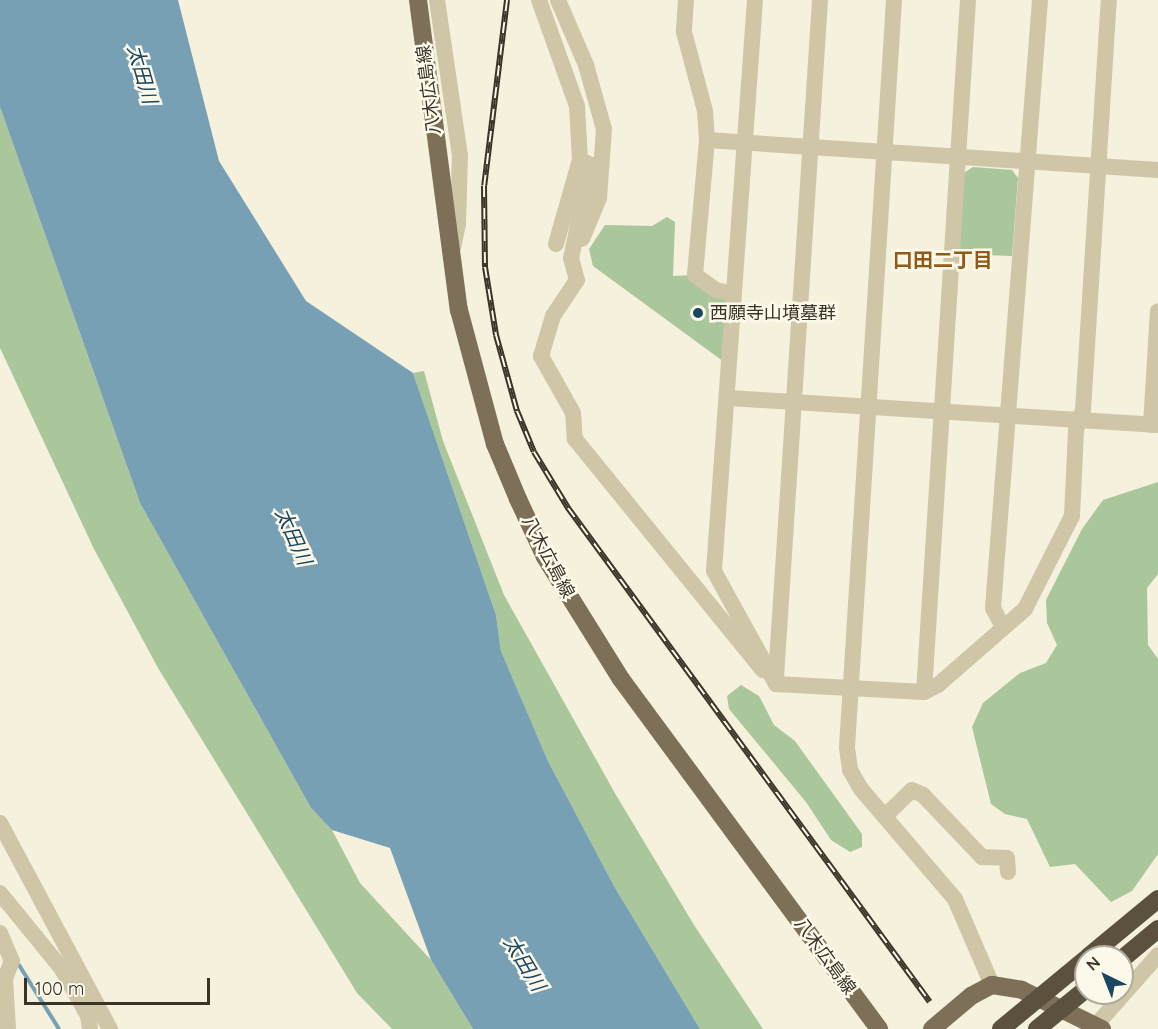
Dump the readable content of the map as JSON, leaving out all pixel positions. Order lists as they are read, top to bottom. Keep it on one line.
{"streets":{"main road":["八木広島線"]},"districts":["口田二丁目"],"water":["太田川"],"places":["西願寺山墳墓群"],"scale_bar":"100 m","north":"top left"}
